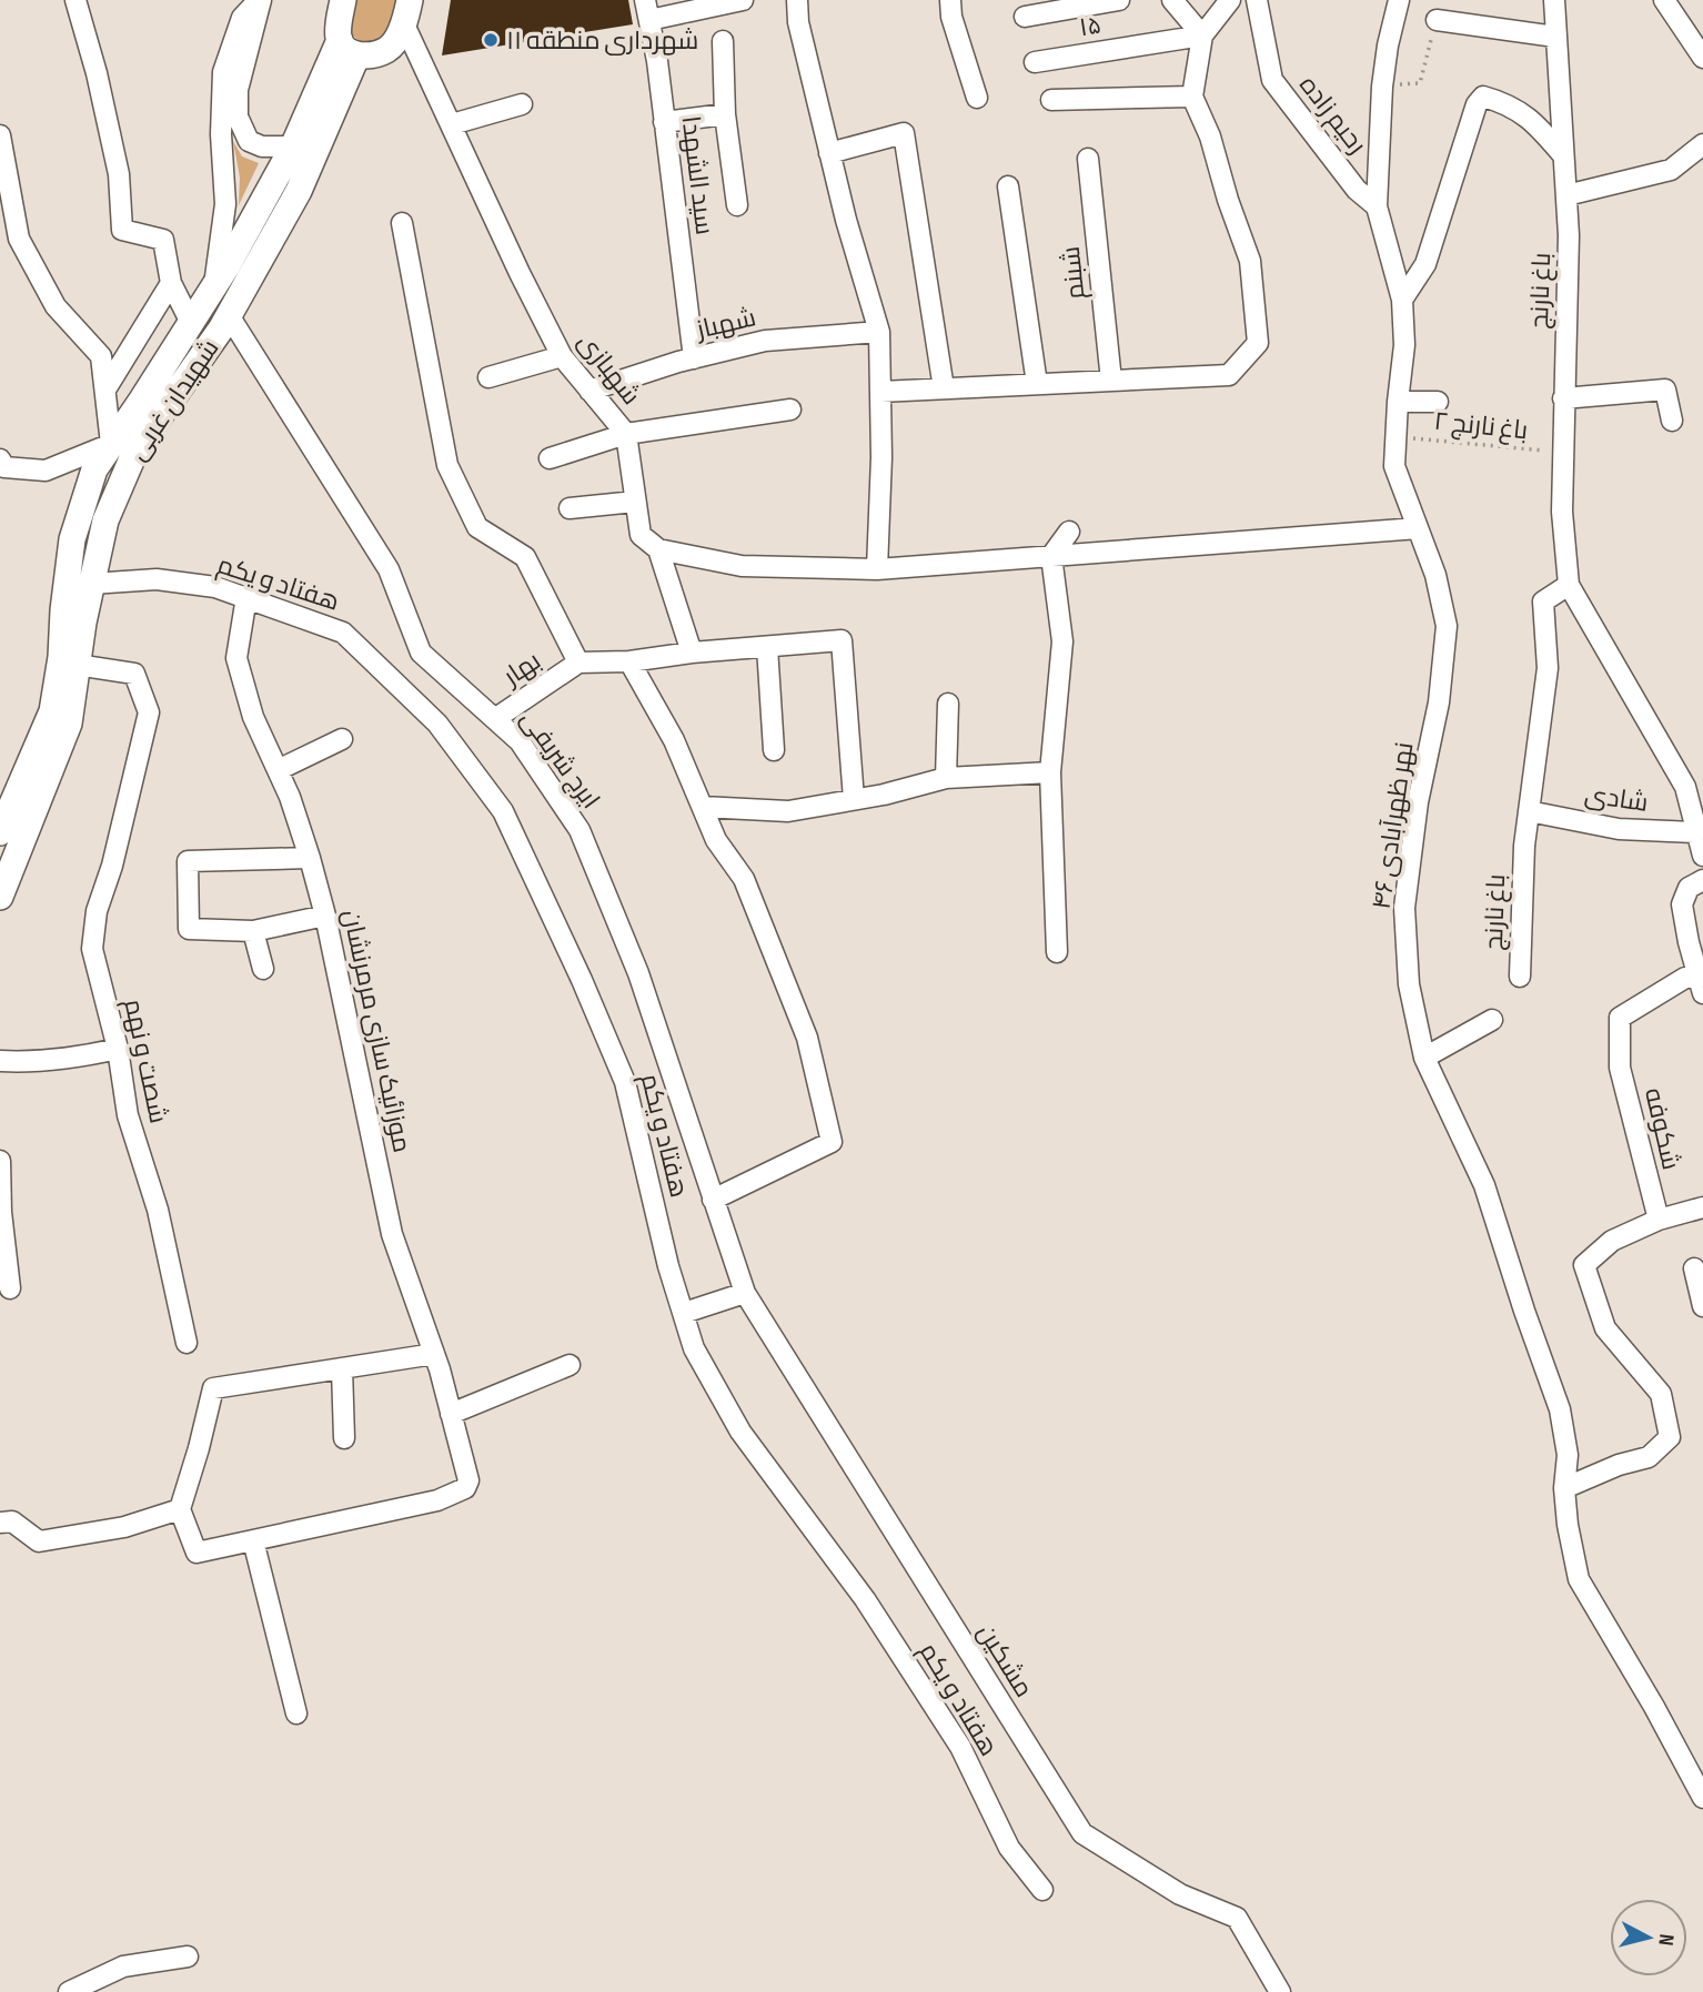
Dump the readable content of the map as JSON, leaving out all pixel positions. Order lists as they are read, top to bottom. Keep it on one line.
{"streets":{"main road":["شهیدان غربی"],"street":["۱۵","رحیم زاده","سید الشهدا","شبنم","باغ نارنج","شهباز","شهبازی","هفتاد و یکم","بهار","ایرج شریفی","شادی","نهر ظهرآبادی ۴۶","موزائیک سازی مرمرنشان","شصت و نهم","شکوفه","مشکین"],"path":["باغ نارنج ۲"]},"crossings":[["رحیم زاده","نهر ظهرآبادی ۴۶"],["سید الشهدا","شهباز"],["باغ نارنج","باغ نارنج ۲"],["باغ نارنج","شادی"],["شهباز","شهبازی"],["شهیدان غربی","هفتاد و یکم"],["شهیدان غربی","ایرج شریفی"],["شهیدان غربی","شصت و نهم"],["باغ نارنج ۲","نهر ظهرآبادی ۴۶"],["هفتاد و یکم","موزائیک سازی مرمرنشان"],["بهار","ایرج شریفی"],["ایرج شریفی","مشکین"]],"places":["شهرداری منطقه ۱۱"],"north":"right"}
